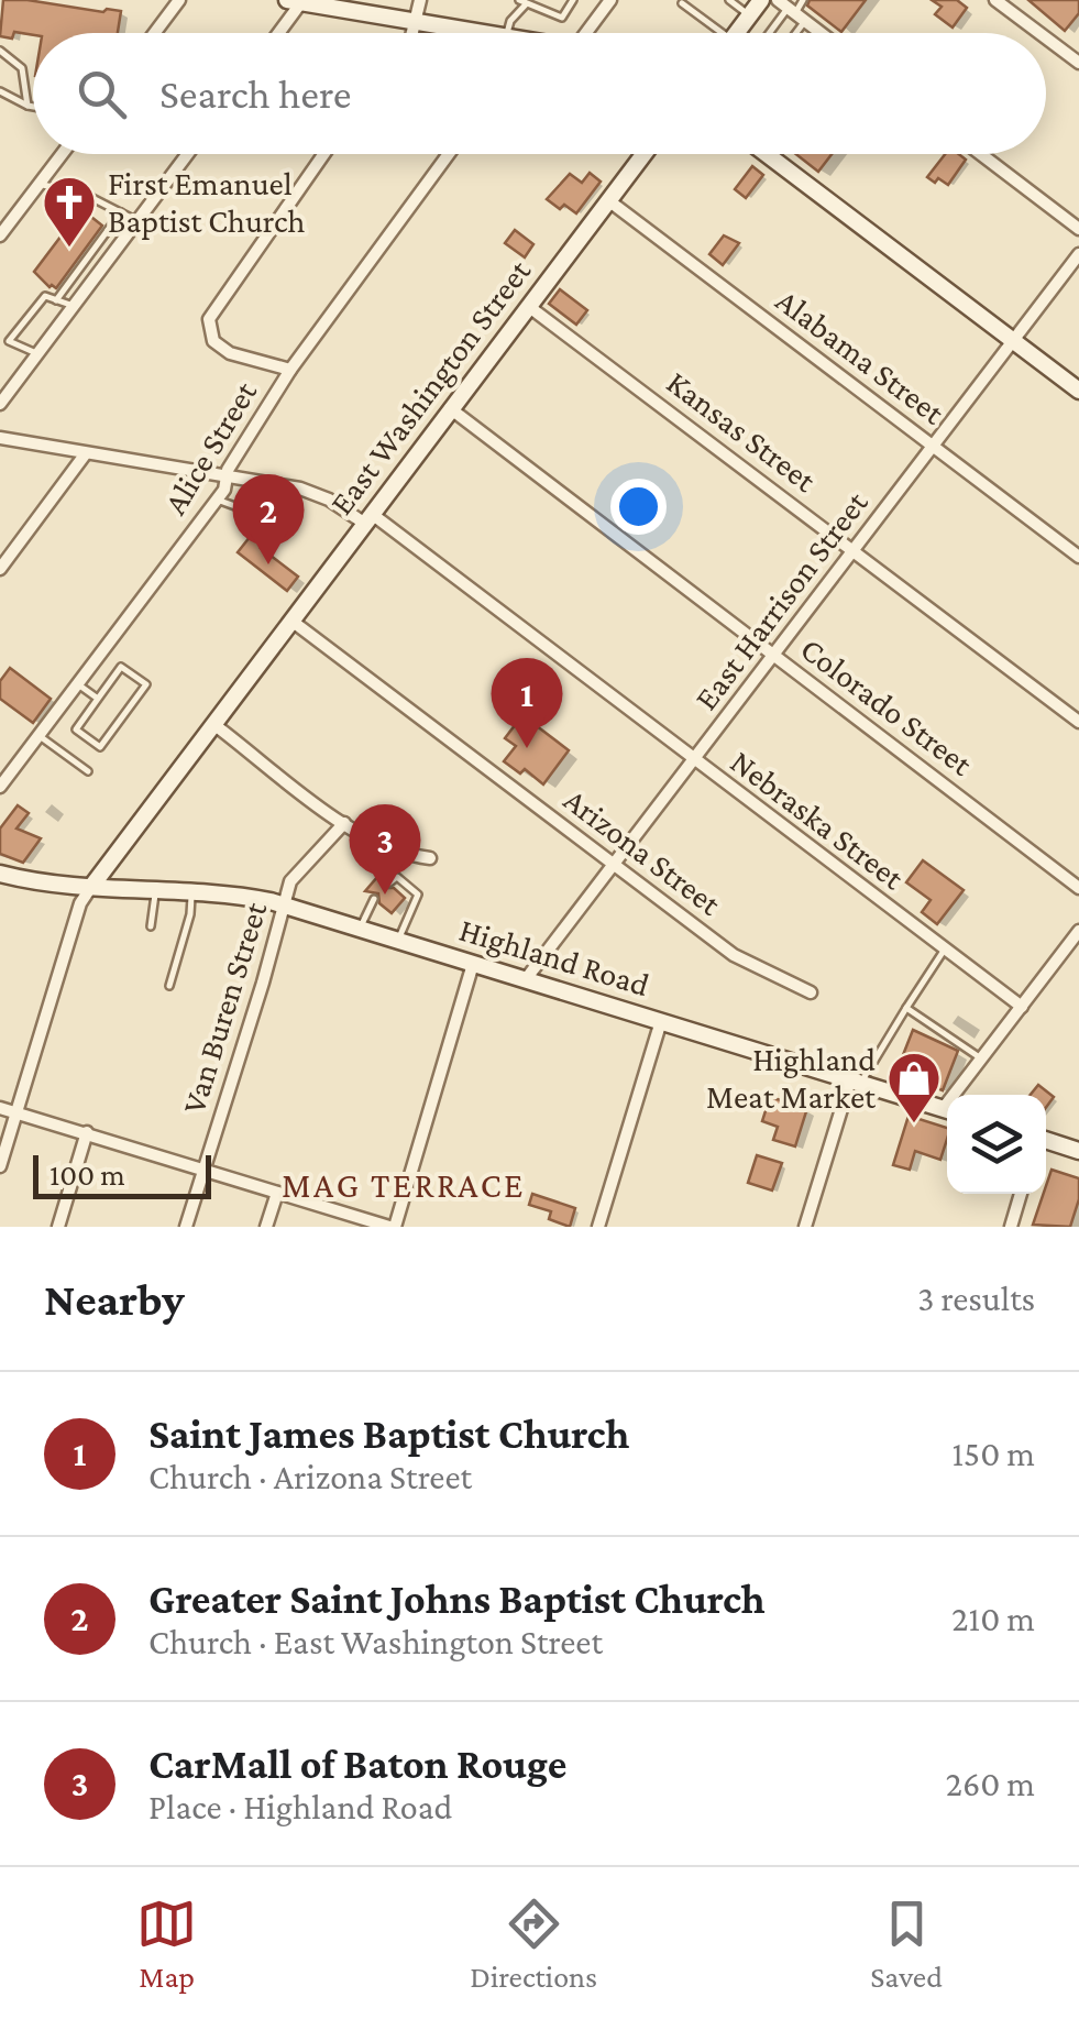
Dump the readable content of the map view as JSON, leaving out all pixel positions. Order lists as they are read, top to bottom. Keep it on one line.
{"streets":{"street":["Alabama Street","East Washington Street","Kansas Street","Alice Street","East Harrison Street","Colorado Street","Nebraska Street","Arizona Street","Highland Road","Van Buren Street"]},"crossings":[["Alabama Street","East Washington Street"],["Alabama Street","East Harrison Street"],["East Washington Street","Kansas Street"],["East Washington Street","Colorado Street"],["East Washington Street","Nebraska Street"],["East Washington Street","Arizona Street"],["East Washington Street","Highland Road"],["Kansas Street","East Harrison Street"],["Alice Street","Nebraska Street"],["East Harrison Street","Colorado Street"],["East Harrison Street","Nebraska Street"],["East Harrison Street","Arizona Street"],["East Harrison Street","Highland Road"],["Highland Road","Van Buren Street"]],"districts":["MAG TERRACE"],"places":{"church":["First Emanuel Baptist Church"],"shop":["Highland Meat Market"]},"scale_bar":"100 m","page":{"search":"Search here","pins":["2","1","3"],"scale":"100 m","heading":["Nearby","3 results"],"list":[{"mark":"1","name":"Saint James Baptist Church","note":"Church · Arizona Street","value":"150 m"},{"mark":"2","name":"Greater Saint Johns Baptist Church","note":"Church · East Washington Street","value":"210 m"},{"mark":"3","name":"CarMall of Baton Rouge","note":"Place · Highland Road","value":"260 m"}],"nav":["Map","Directions","Saved"]}}
